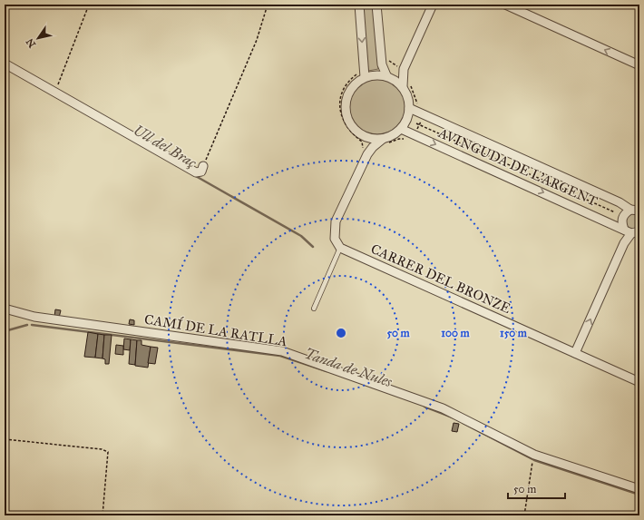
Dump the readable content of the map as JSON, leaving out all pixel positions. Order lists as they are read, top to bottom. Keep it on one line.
{"streets":{"street":["AVINGUDA DE L'ARGENT","CARRER DEL BRONZE","CAMÍ DE LA RATLLA"]},"water":["Ull del Braç","Tanda de Nules"],"scale_bar":"50 m","north":"bottom left","rings":["50 m","100 m","150 m"]}
